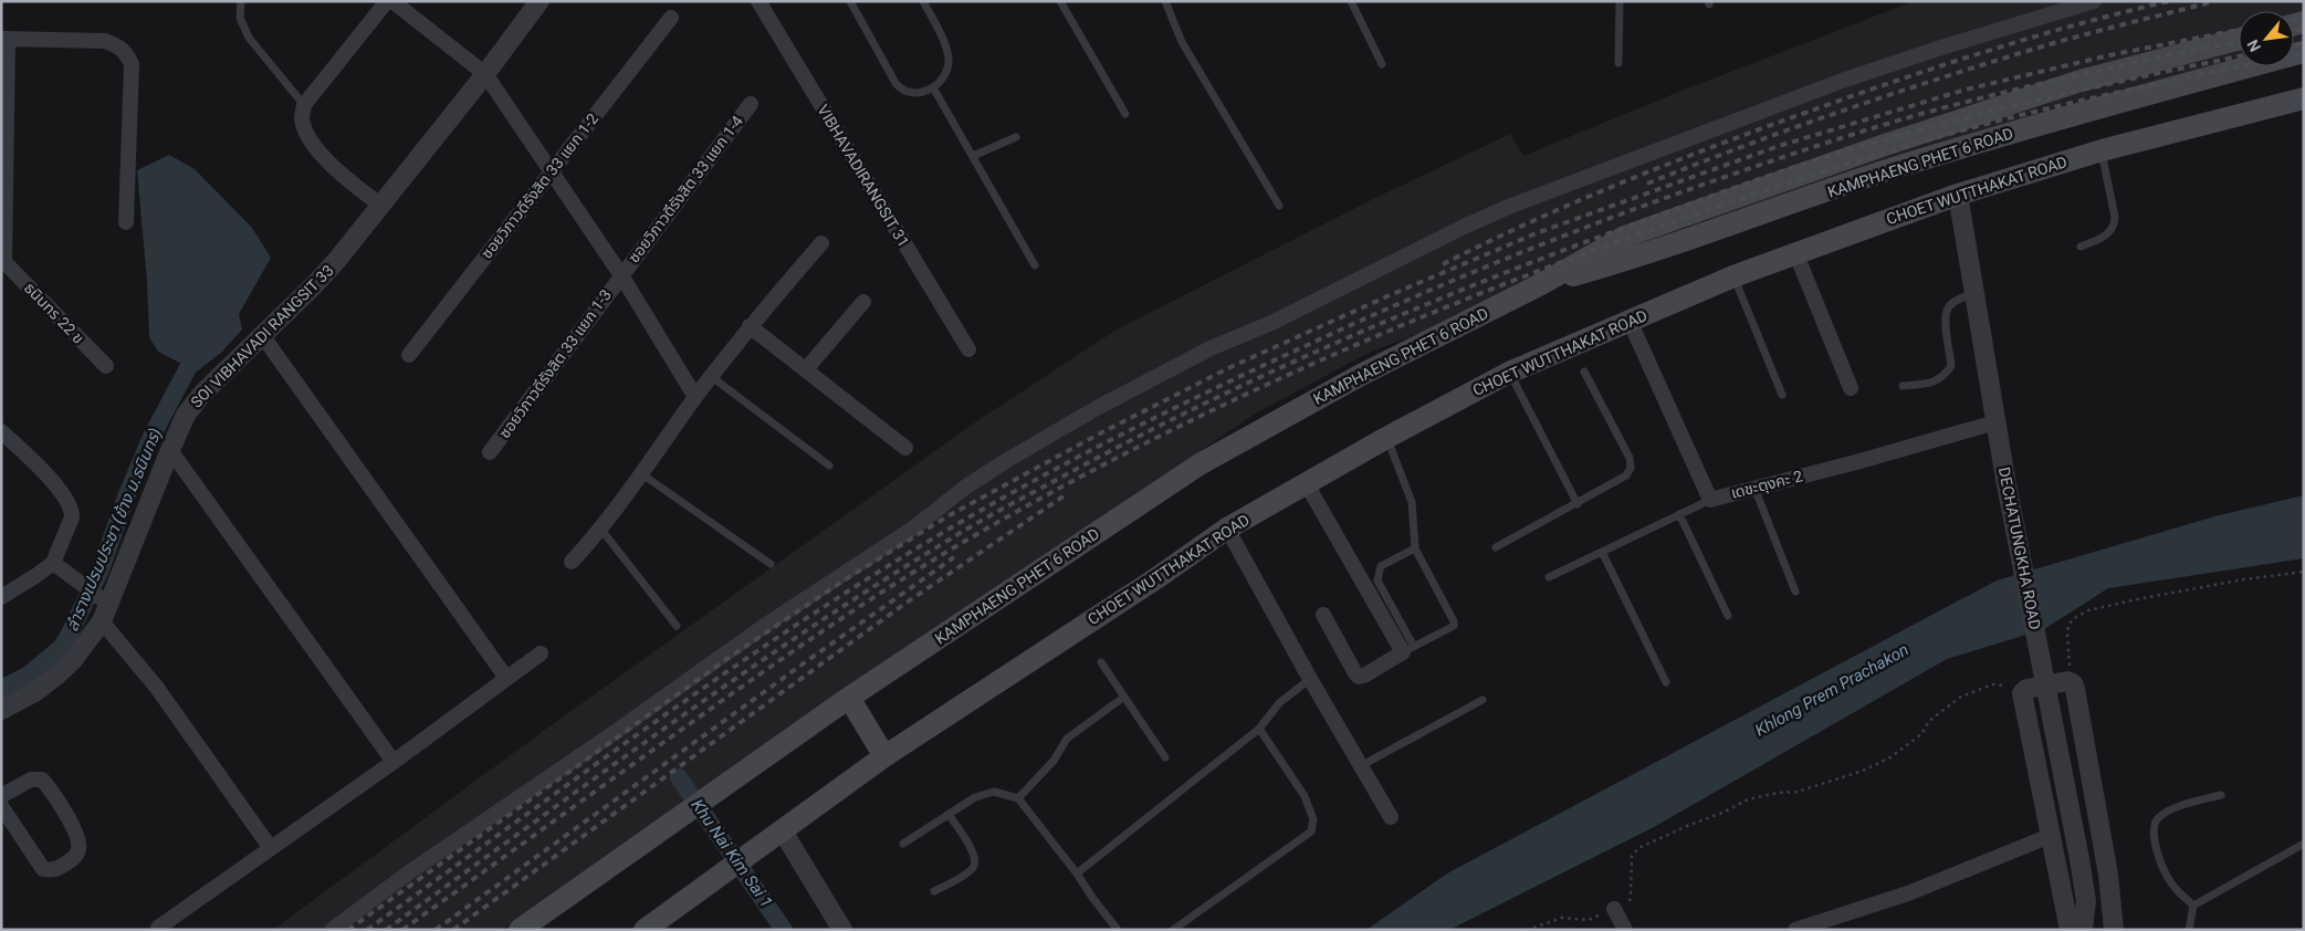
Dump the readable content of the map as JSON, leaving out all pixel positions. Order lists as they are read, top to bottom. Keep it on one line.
{"streets":{"main road":["KAMPHAENG PHET 6 ROAD","CHOET WUTTHAKAT ROAD"],"street":["VIBHAVADIRANGSIT 31","ซอยวิภาวดีรังสิต 33 แยก 1-2","ซอยวิภาวดีรังสิต 33 แยก 1-4","ธนินทร 22 ข","SOI VIBHAVADI RANGSIT 33","ซอยวิภาวดีรังสิต 33 แยก 1-3","เดชะตุงคะ 2","DECHATUNGKHA ROAD"]},"crossings":[["ซอยวิภาวดีรังสิต 33 แยก 1-4","ซอยวิภาวดีรังสิต 33 แยก 1-3"],["CHOET WUTTHAKAT ROAD","DECHATUNGKHA ROAD"],["เดชะตุงคะ 2","DECHATUNGKHA ROAD"]],"water":["ลำรางเปรมประชา (ข้าง ม.ธนินทร)","Khlong Prem Prachakon","Khu Nai Kim Sai 1"],"north":"bottom left"}
